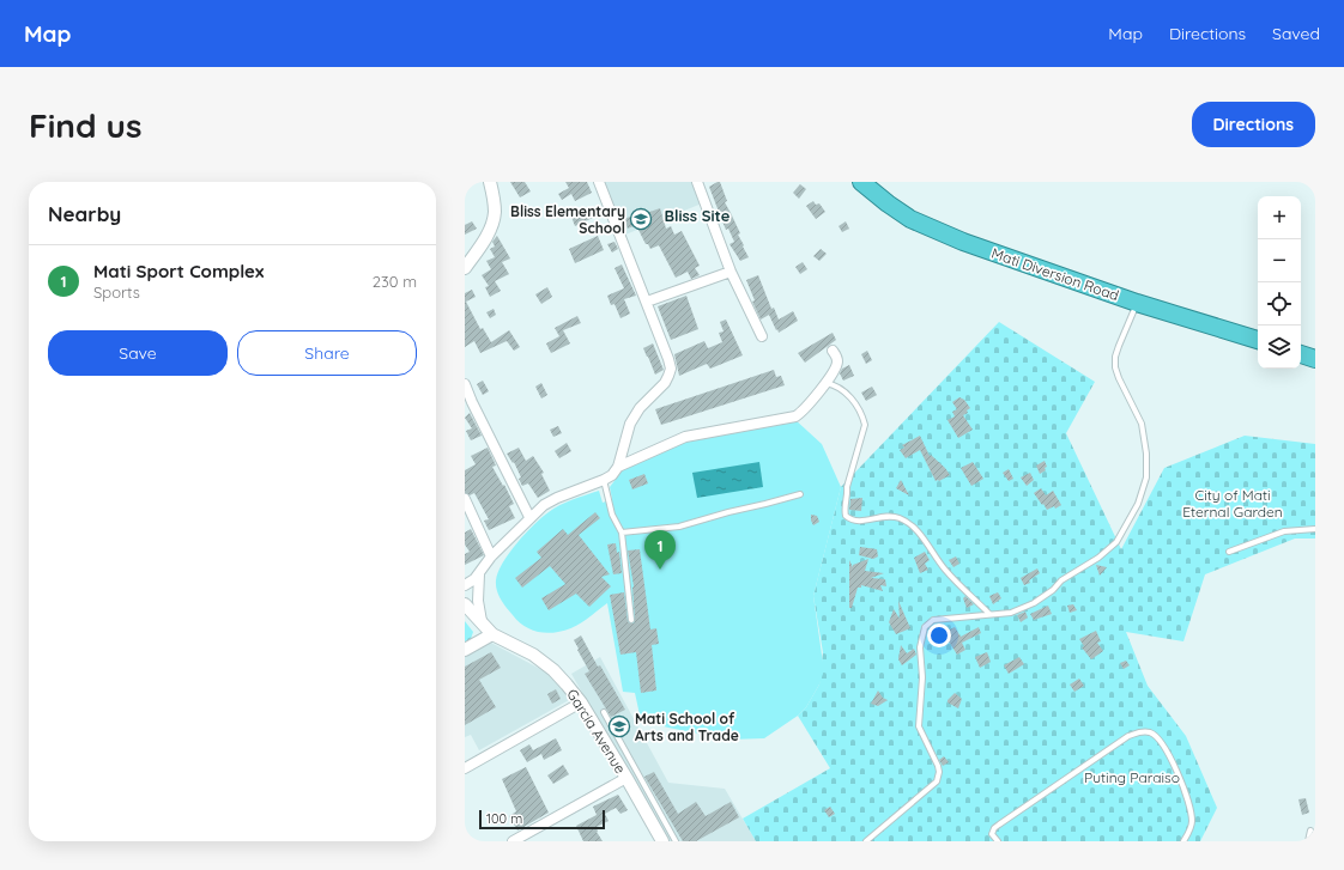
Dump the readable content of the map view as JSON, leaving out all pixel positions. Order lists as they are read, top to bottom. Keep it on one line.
{"streets":{"highway":["Mati Diversion Road"],"street":["Garcia Avenue"]},"districts":["Bliss Site"],"parks":["City of Mati Eternal Garden","Puting Paraiso"],"places":{"school or university":["Bliss Elementary School","Mati School of Arts and Trade"]},"scale_bar":"100 m","page":{"header":"Map","nav":["Map","Directions","Saved"],"buttons":["Directions",["Save","Share"]],"title":"Find us","heading":"Nearby","map_buttons":["+","−"],"list":[{"mark":"1","name":"Mati Sport Complex","note":"Sports","value":"230 m"}],"pins":"1","scale":"100 m"}}
